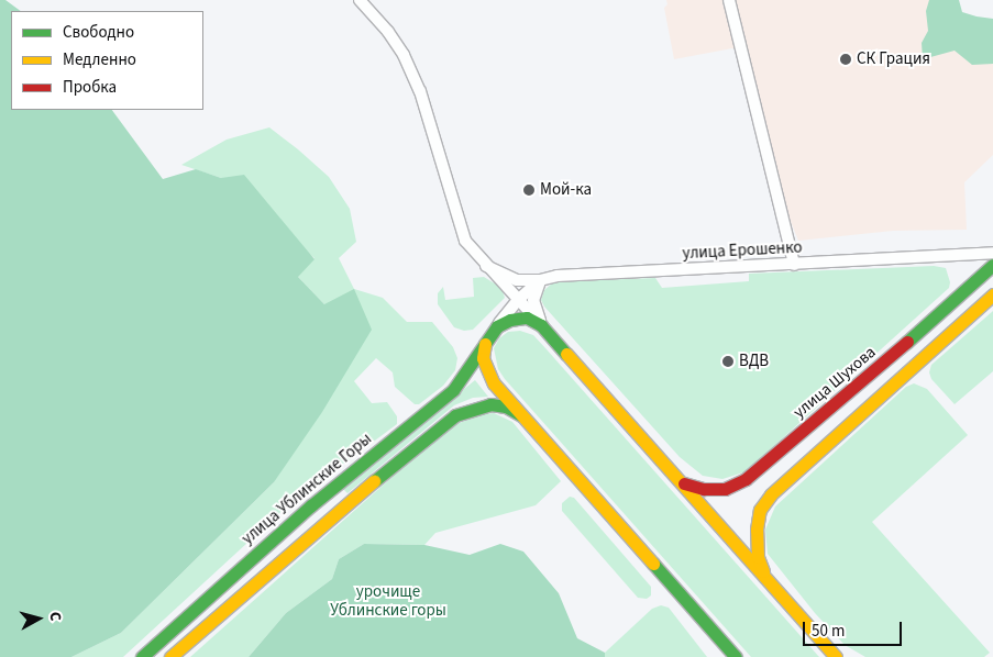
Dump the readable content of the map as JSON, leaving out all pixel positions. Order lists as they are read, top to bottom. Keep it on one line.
{"streets":{"main road":["улица Шухова","улица Ублинские Горы"],"street":["улица Ерошенко"]},"parks":["урочище Ублинские горы"],"places":["СК Грация","Мой-ка","ВДВ"],"legend":["Свободно","Медленно","Пробка"],"scale_bar":"50 m","north":"right"}
